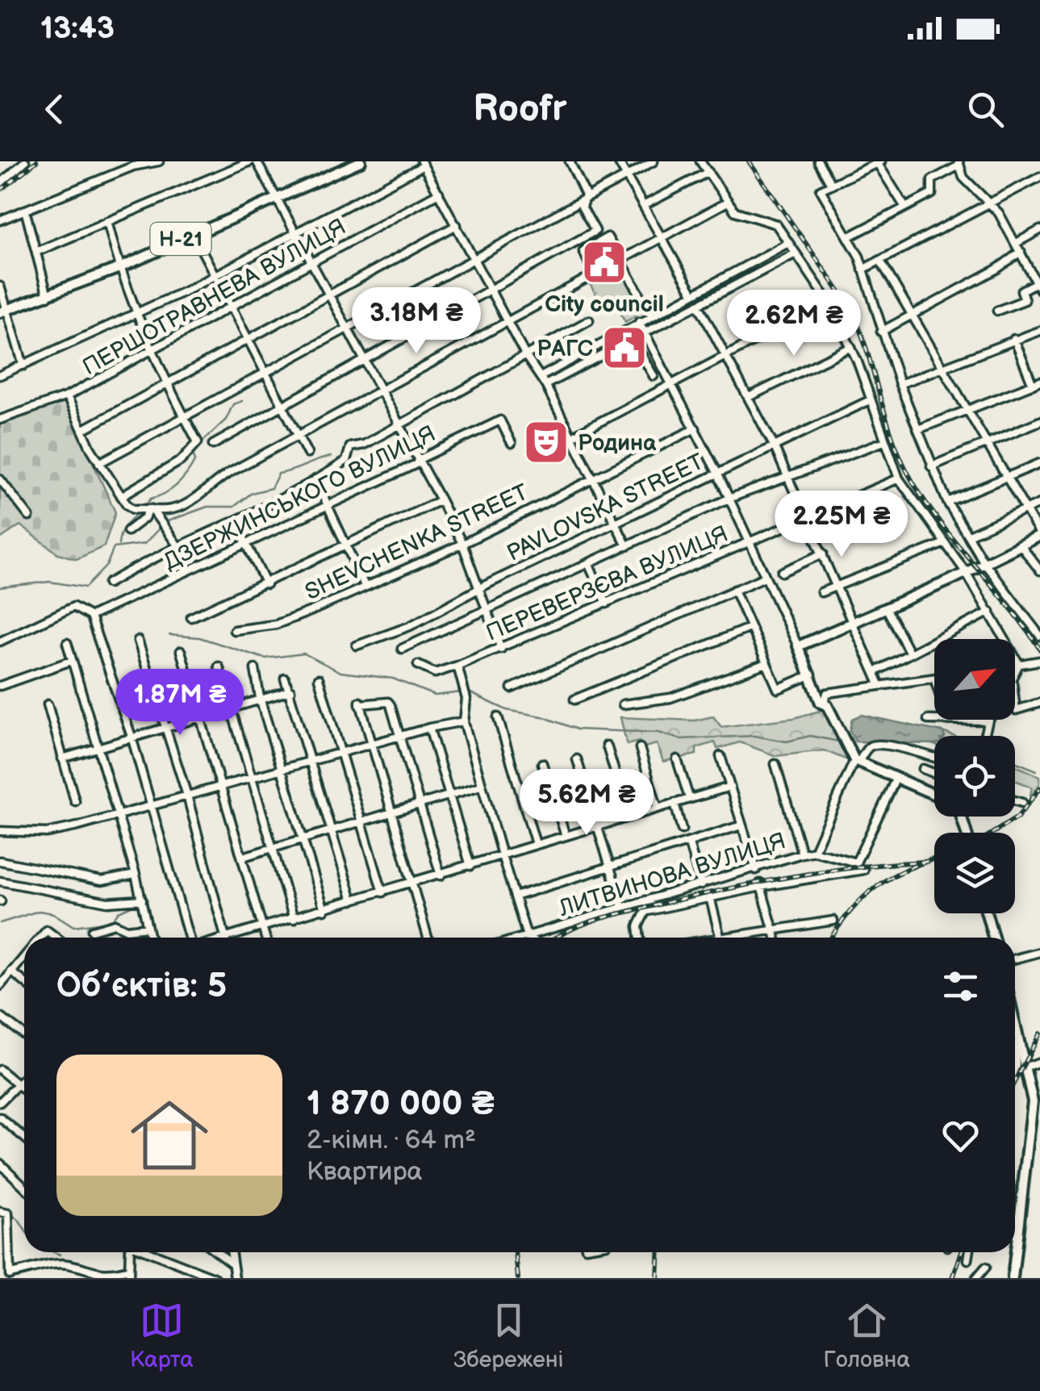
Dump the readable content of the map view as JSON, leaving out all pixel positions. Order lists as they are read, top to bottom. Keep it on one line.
{"streets":{"main road":["Н-21"],"street":["ПЕРШОТРАВНЕВА ВУЛИЦЯ","ДЗЕРЖИНСЬКОГО ВУЛИЦЯ","PAVLOVSKA STREET","SHEVCHENKA STREET","ПЕРЕВЕРЗЄВА ВУЛИЦЯ","ЛИТВИНОВА ВУЛИЦЯ"]},"places":{"public building":["City council","РАГС"],"theatre":["Родина"]},"north":"top right","page":{"status":"13:43","header":"Roofr","price":["3.18M ₴","2.62M ₴","2.25M ₴","1.87M ₴","5.62M ₴"],"heading":"Об’єктів: 5","list":[{"name":"1 870 000 ₴","note":"2-кімн. · 64 m² · Квартира"}],"tabs":["Карта","Збережені","Головна"]}}
